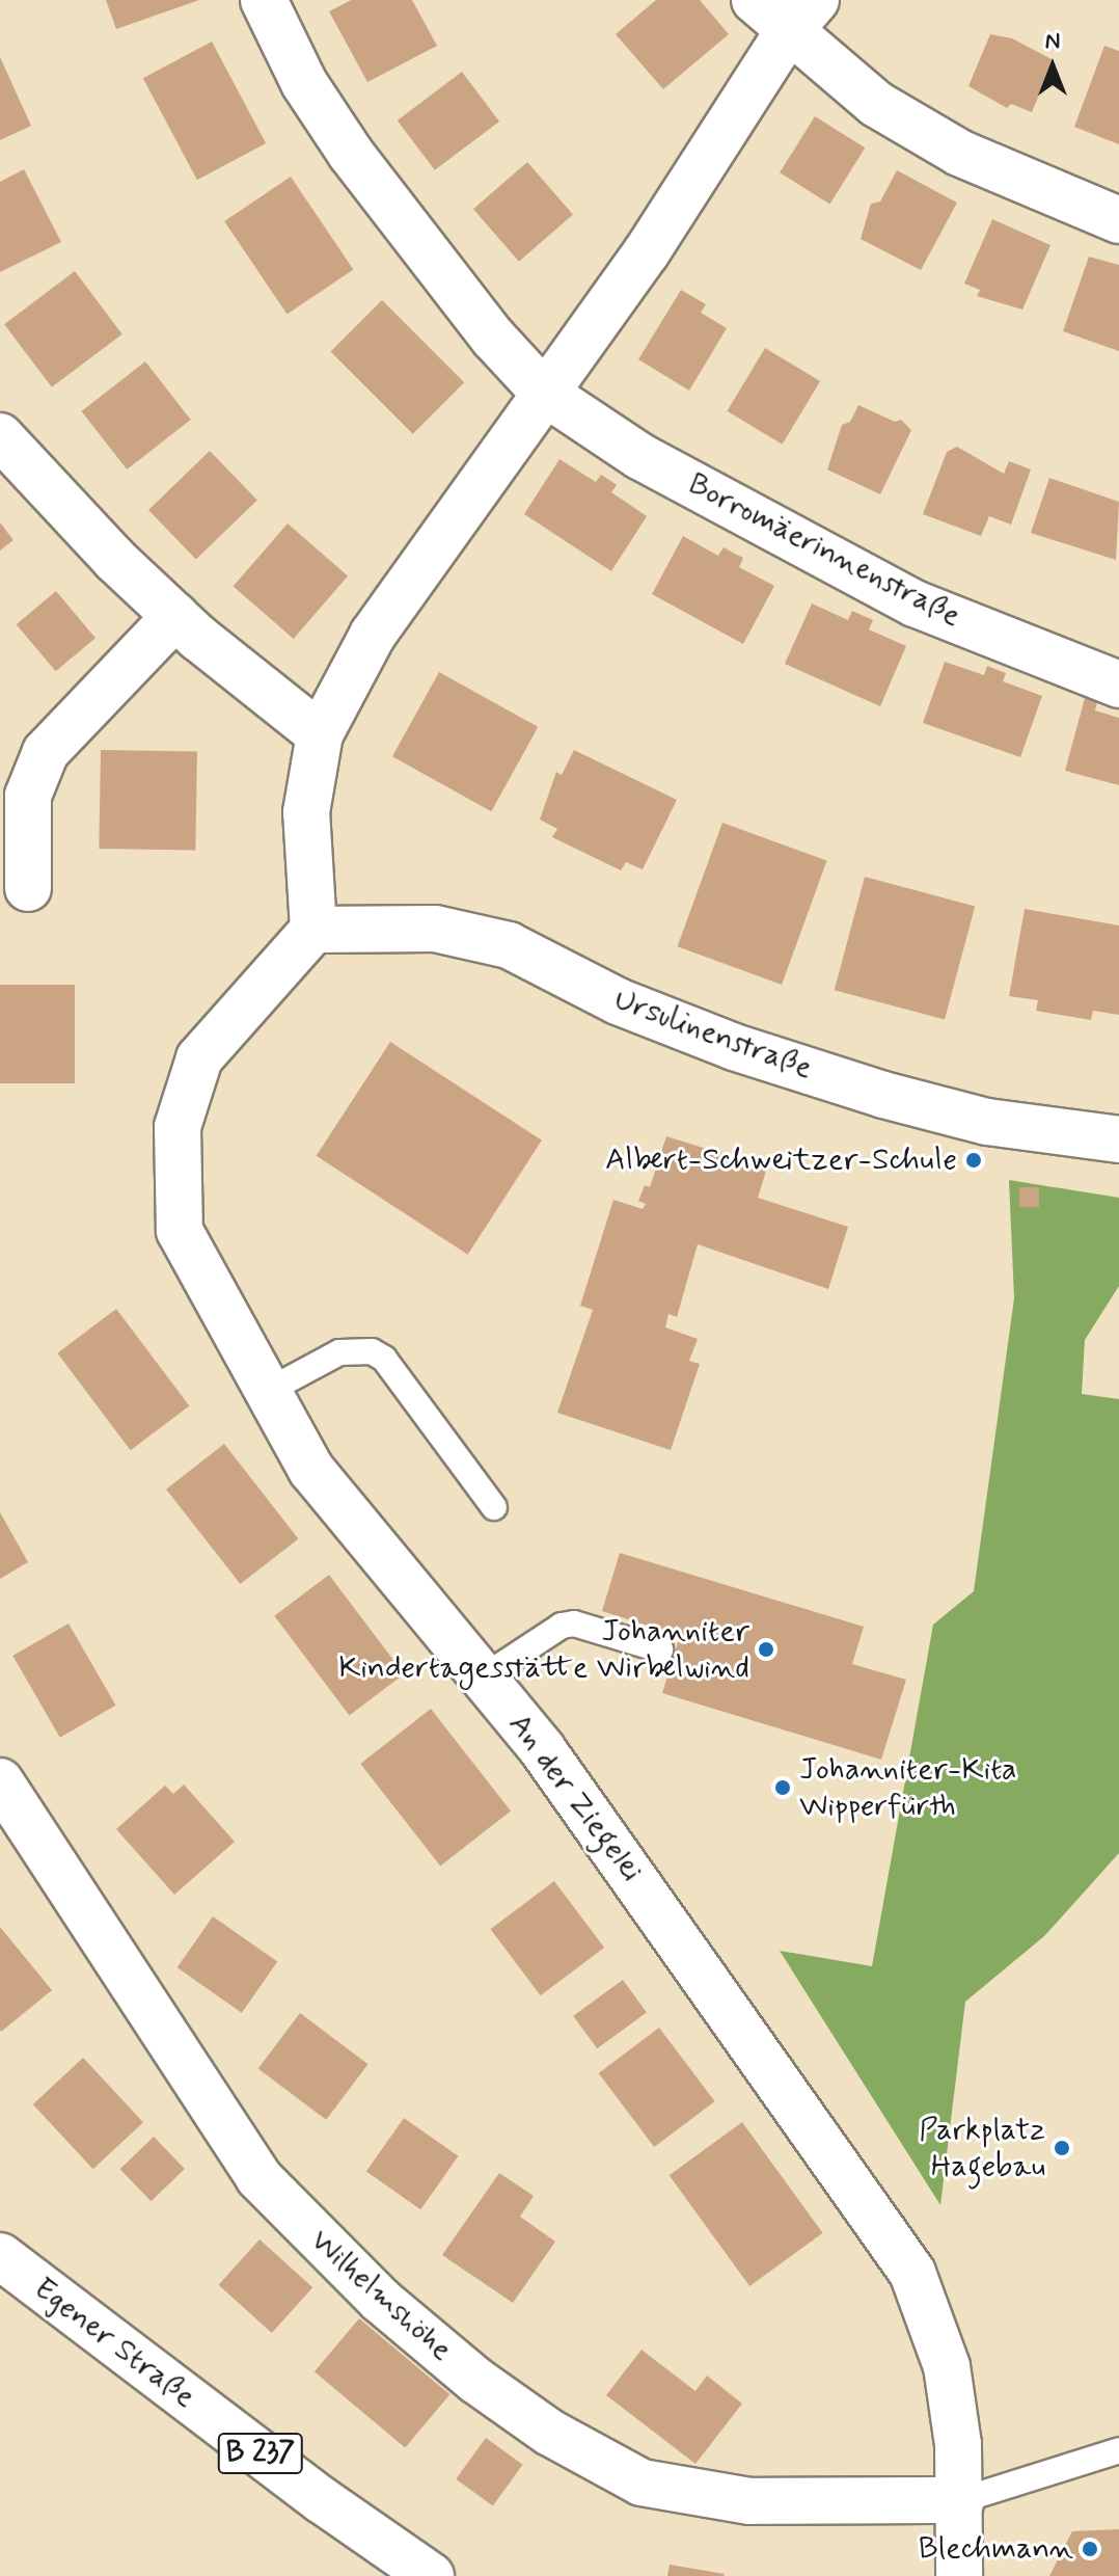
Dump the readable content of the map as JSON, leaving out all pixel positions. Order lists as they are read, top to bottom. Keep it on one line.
{"streets":{"street":["Borromäerinnenstraße","Ursulinenstraße","An der Ziegelei","Wilhelmshöhe","Egener Straße","B 237"]},"crossings":[["Ursulinenstraße","An der Ziegelei"],["An der Ziegelei","Wilhelmshöhe"]],"places":["Albert-Schweitzer-Schule","Johanniter Kindertagesstätte Wirbelwind","Johanniter-Kita Wipperfürth","Parkplatz Hagebau","Blechmann"],"north":"top"}
